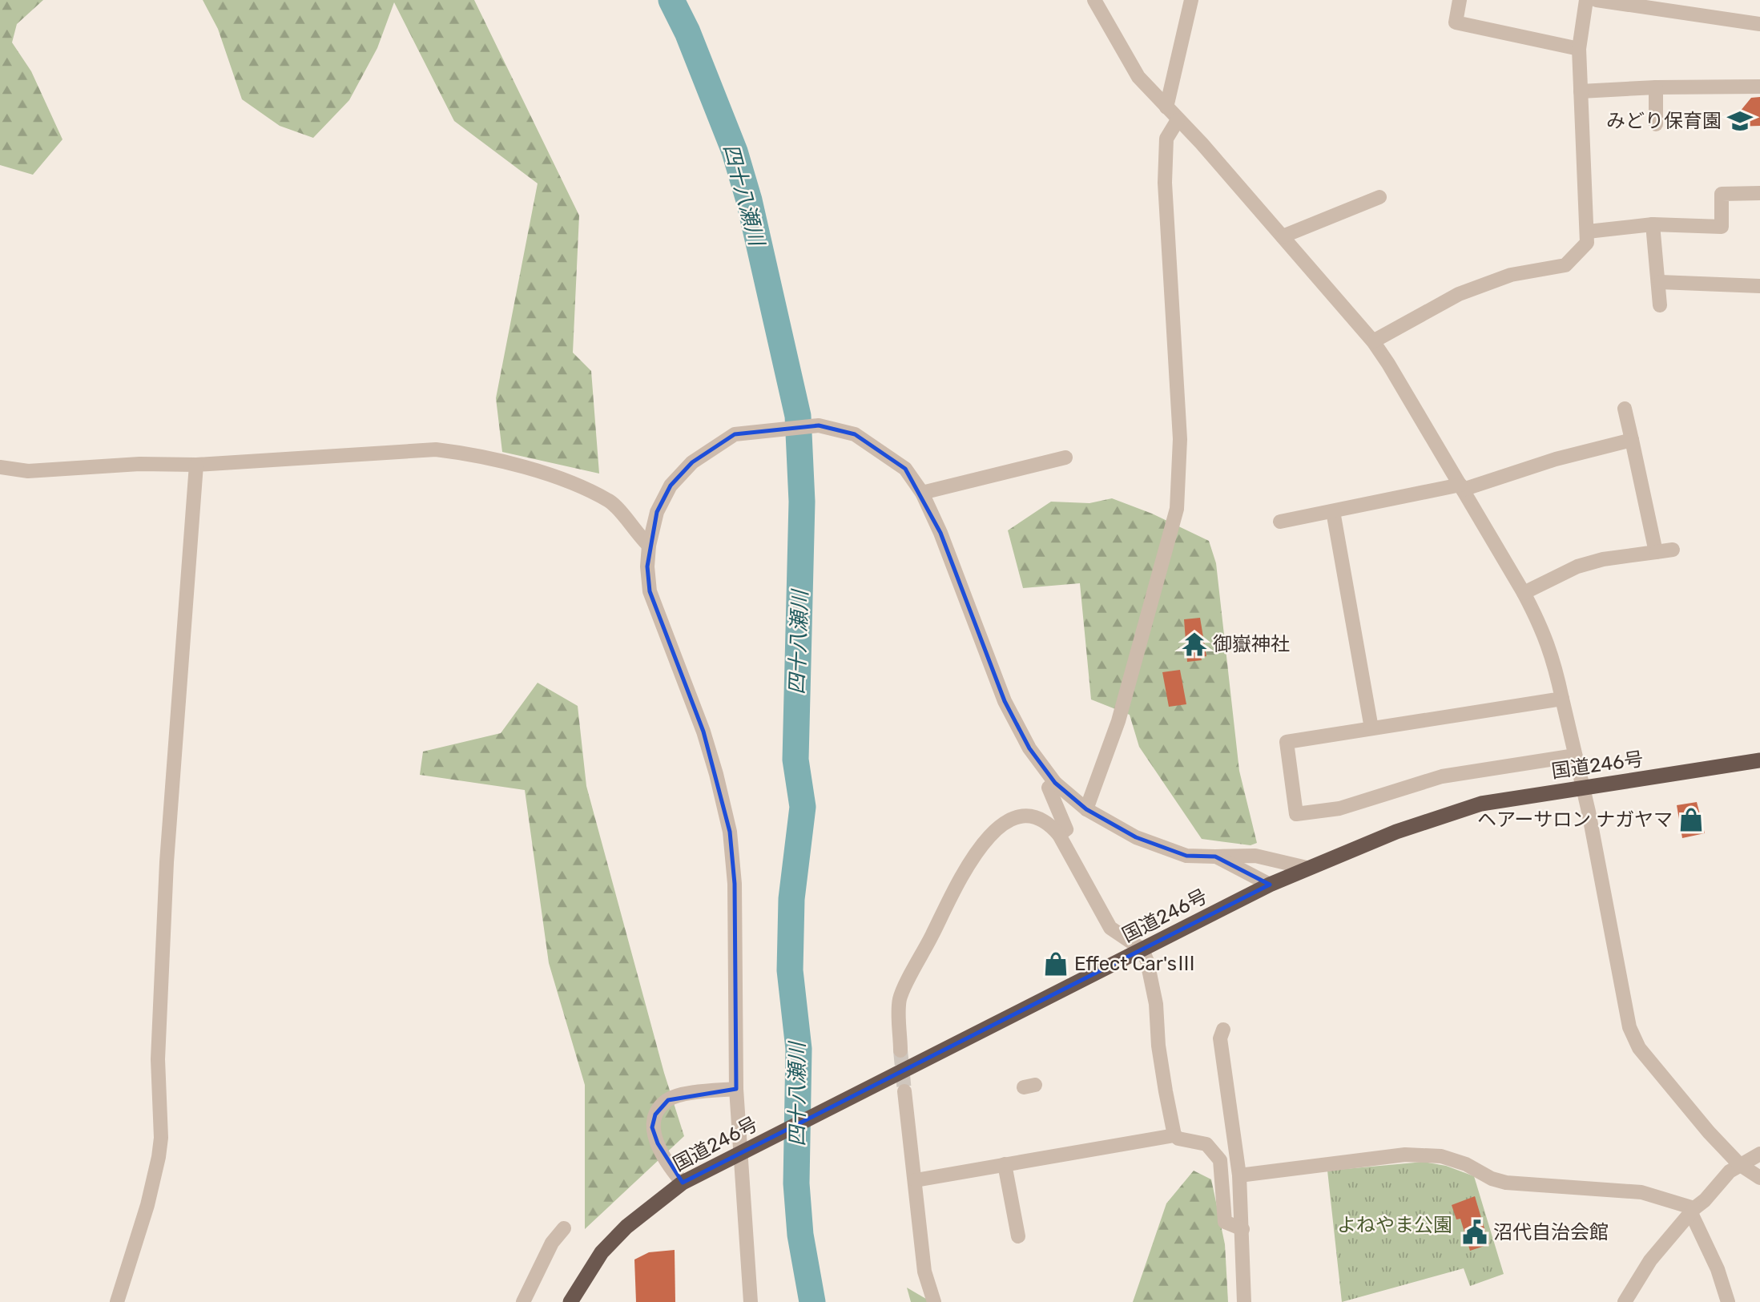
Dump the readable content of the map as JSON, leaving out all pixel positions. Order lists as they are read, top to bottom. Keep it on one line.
{"streets":{"highway":["国道246号"]},"water":["四十八瀬川"],"parks":["よねやま公園"],"places":{"school or university":["みどり保育園"],"temple":["御嶽神社"],"shop":["ヘアーサロン ナガヤマ","Effect Car'sⅢ"],"public building":["沼代自治会館"]}}
